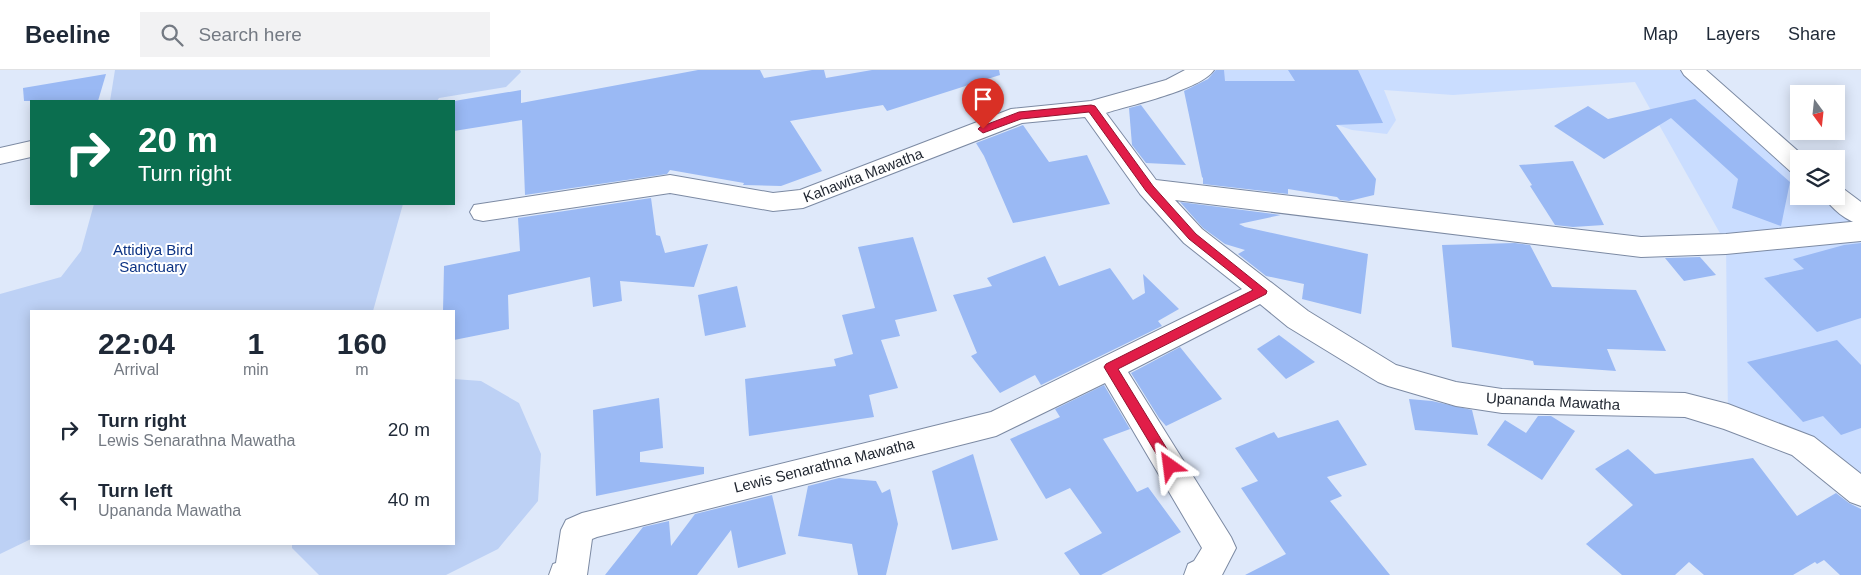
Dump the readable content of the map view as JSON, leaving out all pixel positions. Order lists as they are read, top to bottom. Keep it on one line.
{"streets":{"street":["Kahawita Mawatha","Upananda Mawatha","Lewis Senarathna Mawatha"]},"crossings":[["Kahawita Mawatha","Upananda Mawatha"],["Upananda Mawatha","Lewis Senarathna Mawatha"]],"parks":["Attidiya Bird Sanctuary"],"north":"bottom","page":{"header":"Beeline","search":"Search here","nav":["Map","Layers","Share"],"turn":["20 m","Turn right"],"eta":["22:04","Arrival","1","min","160","m"],"list":[{"name":"Turn right","note":"Lewis Senarathna Mawatha","value":"20 m"},{"name":"Turn left","note":"Upananda Mawatha","value":"40 m"}]}}
